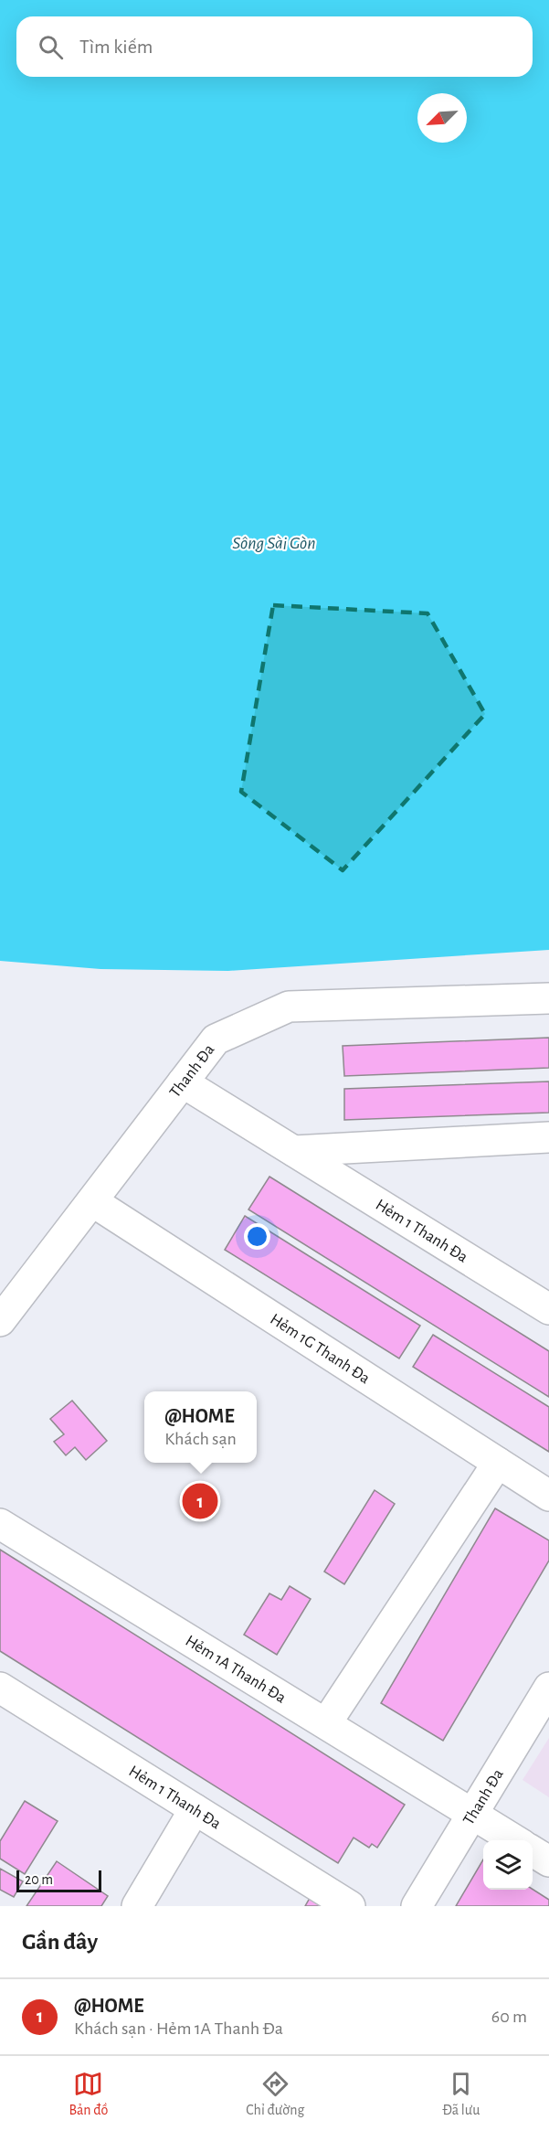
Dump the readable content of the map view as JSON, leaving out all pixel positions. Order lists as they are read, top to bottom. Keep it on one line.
{"streets":{"street":["Thanh Đa","Hẻm 1 Thanh Đa","Hẻm 1G Thanh Đa","Hẻm 1A Thanh Đa"]},"crossings":[["Thanh Đa","Hẻm 1 Thanh Đa"],["Thanh Đa","Hẻm 1G Thanh Đa"],["Thanh Đa","Hẻm 1A Thanh Đa"]],"water":["Sông Sài Gòn"],"scale_bar":"20 m","north":"bottom left","page":{"search":"Tìm kiếm","popup":["@HOME","Khách sạn"],"pins":"1","scale":"20 m","heading":"Gần đây","list":[{"mark":"1","name":"@HOME","note":"Khách sạn · Hẻm 1A Thanh Đa","value":"60 m"}],"nav":["Bản đồ","Chỉ đường","Đã lưu"]}}
